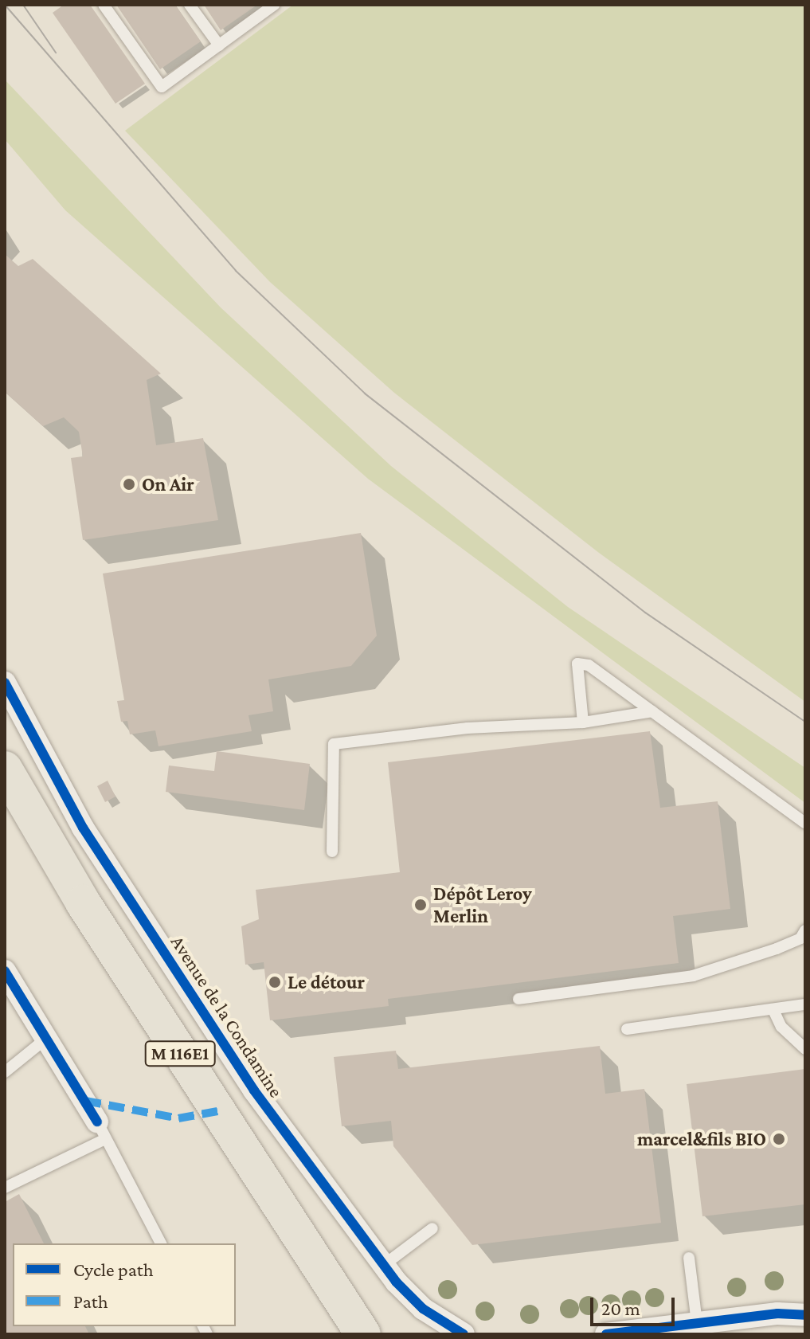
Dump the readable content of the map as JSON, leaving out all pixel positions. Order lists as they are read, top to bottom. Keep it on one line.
{"streets":{"main road":["M 116E1"],"street":["Avenue de la Condamine"]},"places":["On Air","Dépôt Leroy Merlin","Le détour","marcel&fils BIO"],"legend":["Cycle path","Path"],"scale_bar":"20 m"}
